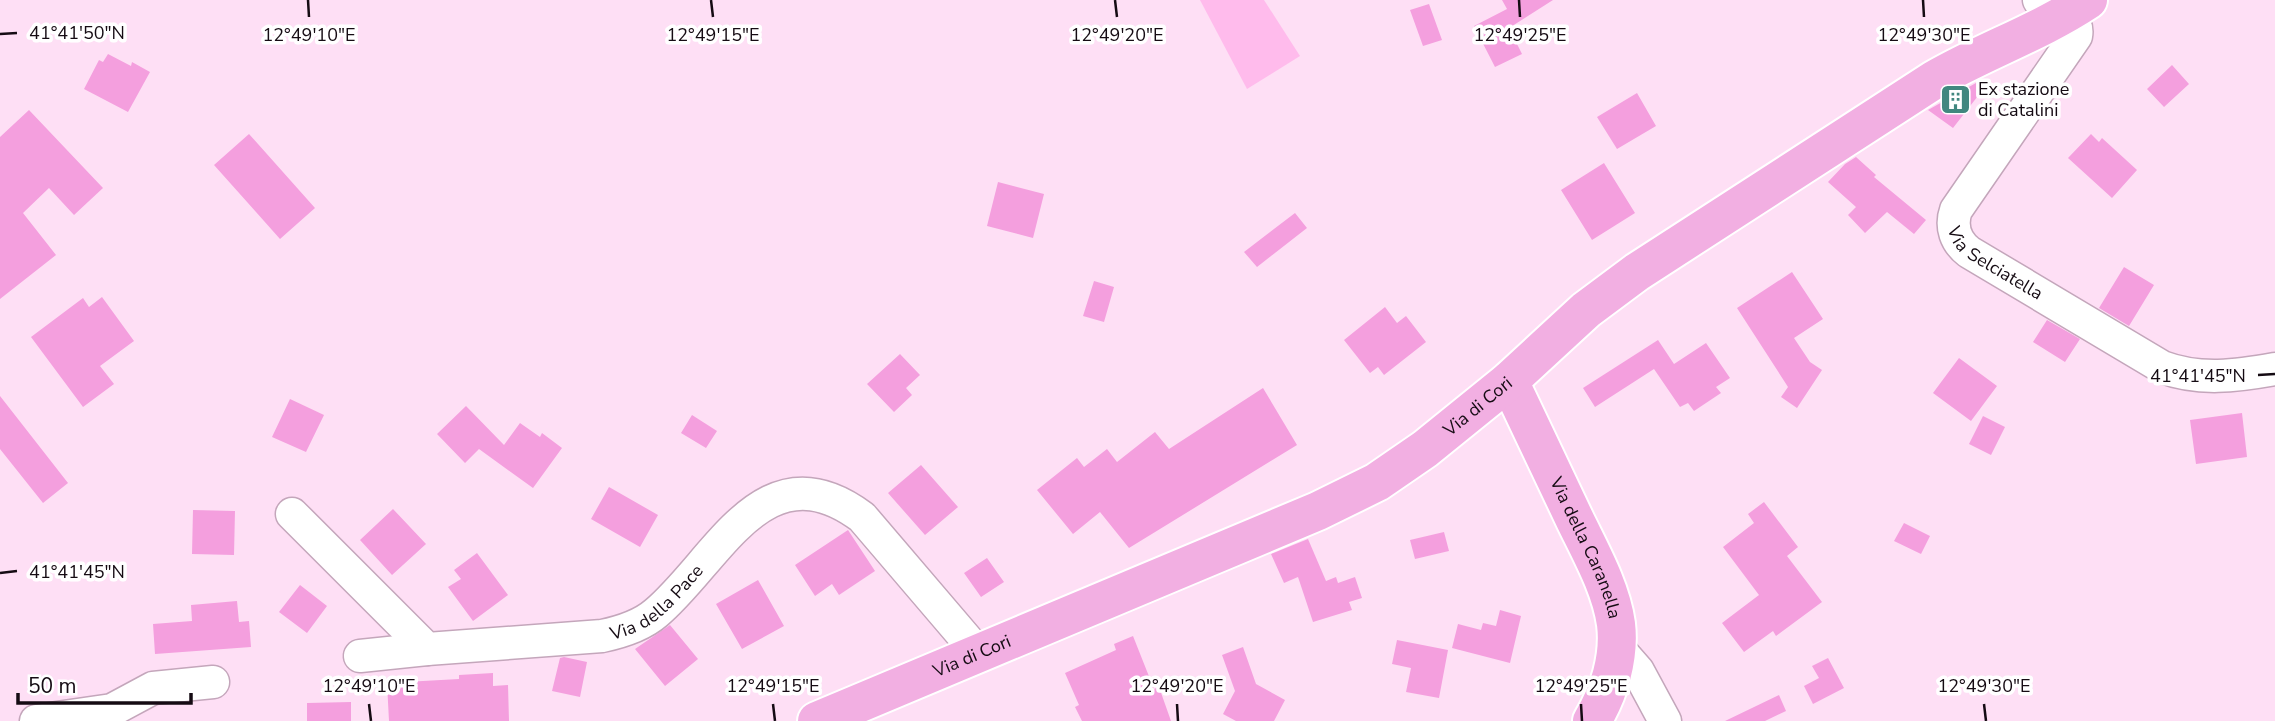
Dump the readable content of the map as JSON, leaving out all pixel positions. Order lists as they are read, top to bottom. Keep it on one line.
{"streets":{"main road":["Via di Cori","Via della Caranella"],"street":["Via Selciatella","Via della Pace"]},"crossings":[["Via Selciatella","Via di Cori"],["Via di Cori","Via della Caranella"],["Via di Cori","Via della Pace"]],"places":{"building":["Ex stazione di Catalini"]},"scale_bar":"50 m","coordinates":["41°41'50\"N","12°49'10\"E","12°49'15\"E","12°49'20\"E","12°49'25\"E","12°49'30\"E","41°41'45\"N"]}
